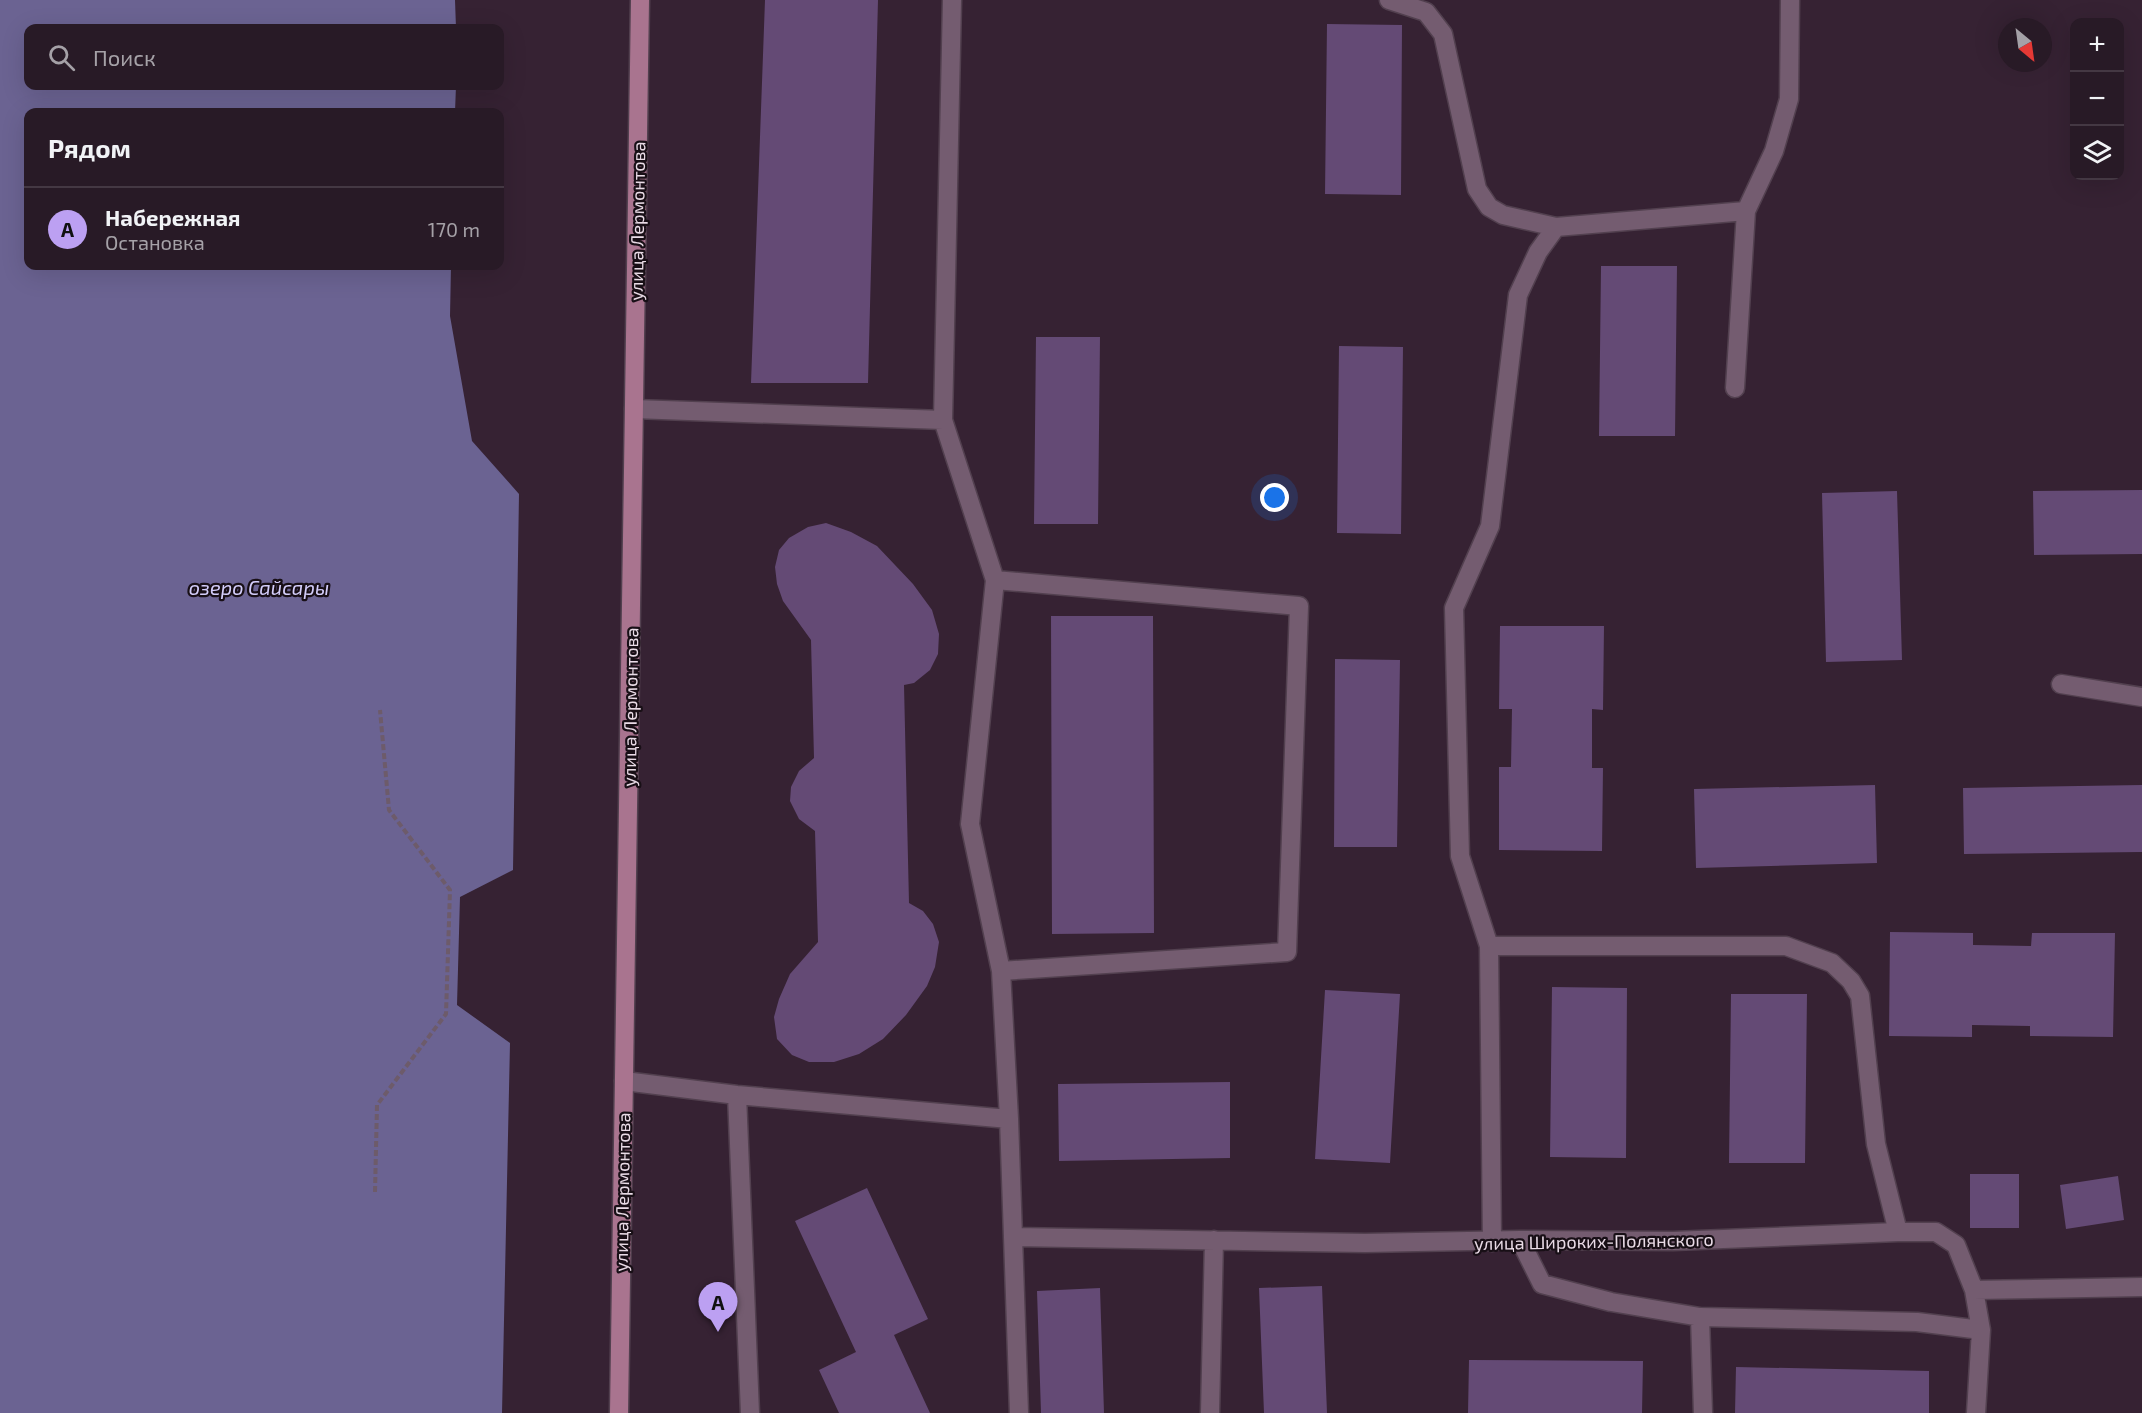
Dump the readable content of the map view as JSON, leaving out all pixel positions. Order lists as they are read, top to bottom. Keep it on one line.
{"streets":{"main road":["улица Лермонтова"],"street":["улица Широких-Полянского"]},"water":["озеро Сайсары"],"north":"bottom right","page":{"map_buttons":["+","−"],"search":"Поиск","heading":"Рядом","list":[{"mark":"A","name":"Набережная","note":"Остановка","value":"170 m"}],"pins":"A"}}
